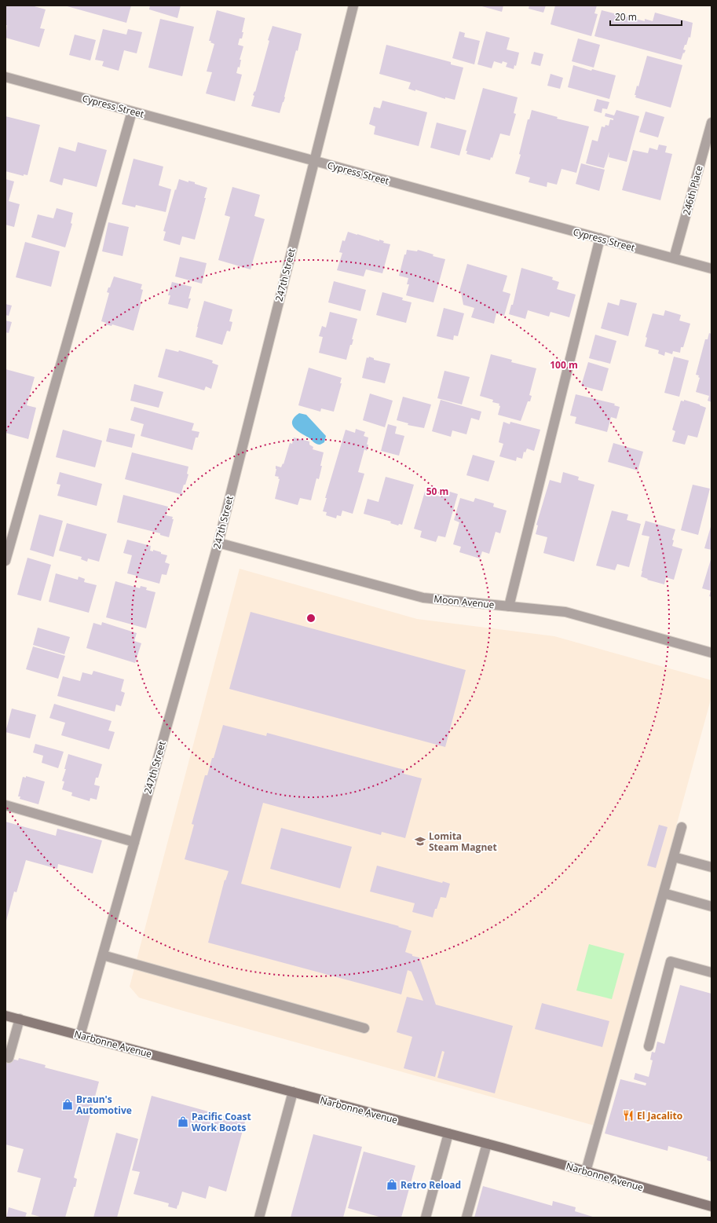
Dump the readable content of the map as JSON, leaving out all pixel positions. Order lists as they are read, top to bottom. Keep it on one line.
{"streets":{"main road":["Narbonne Avenue"],"street":["Cypress Street","246th Place","247th Street","Moon Avenue"]},"crossings":[["Cypress Street","246th Place"],["Cypress Street","247th Street"],["247th Street","Moon Avenue"],["247th Street","Narbonne Avenue"]],"places":{"school or university":["Lomita Steam Magnet"],"shop":["Braun's Automotive","Pacific Coast Work Boots","Retro Reload"],"restaurant":["El Jacalito"]},"scale_bar":"20 m","rings":["100 m","50 m"]}
